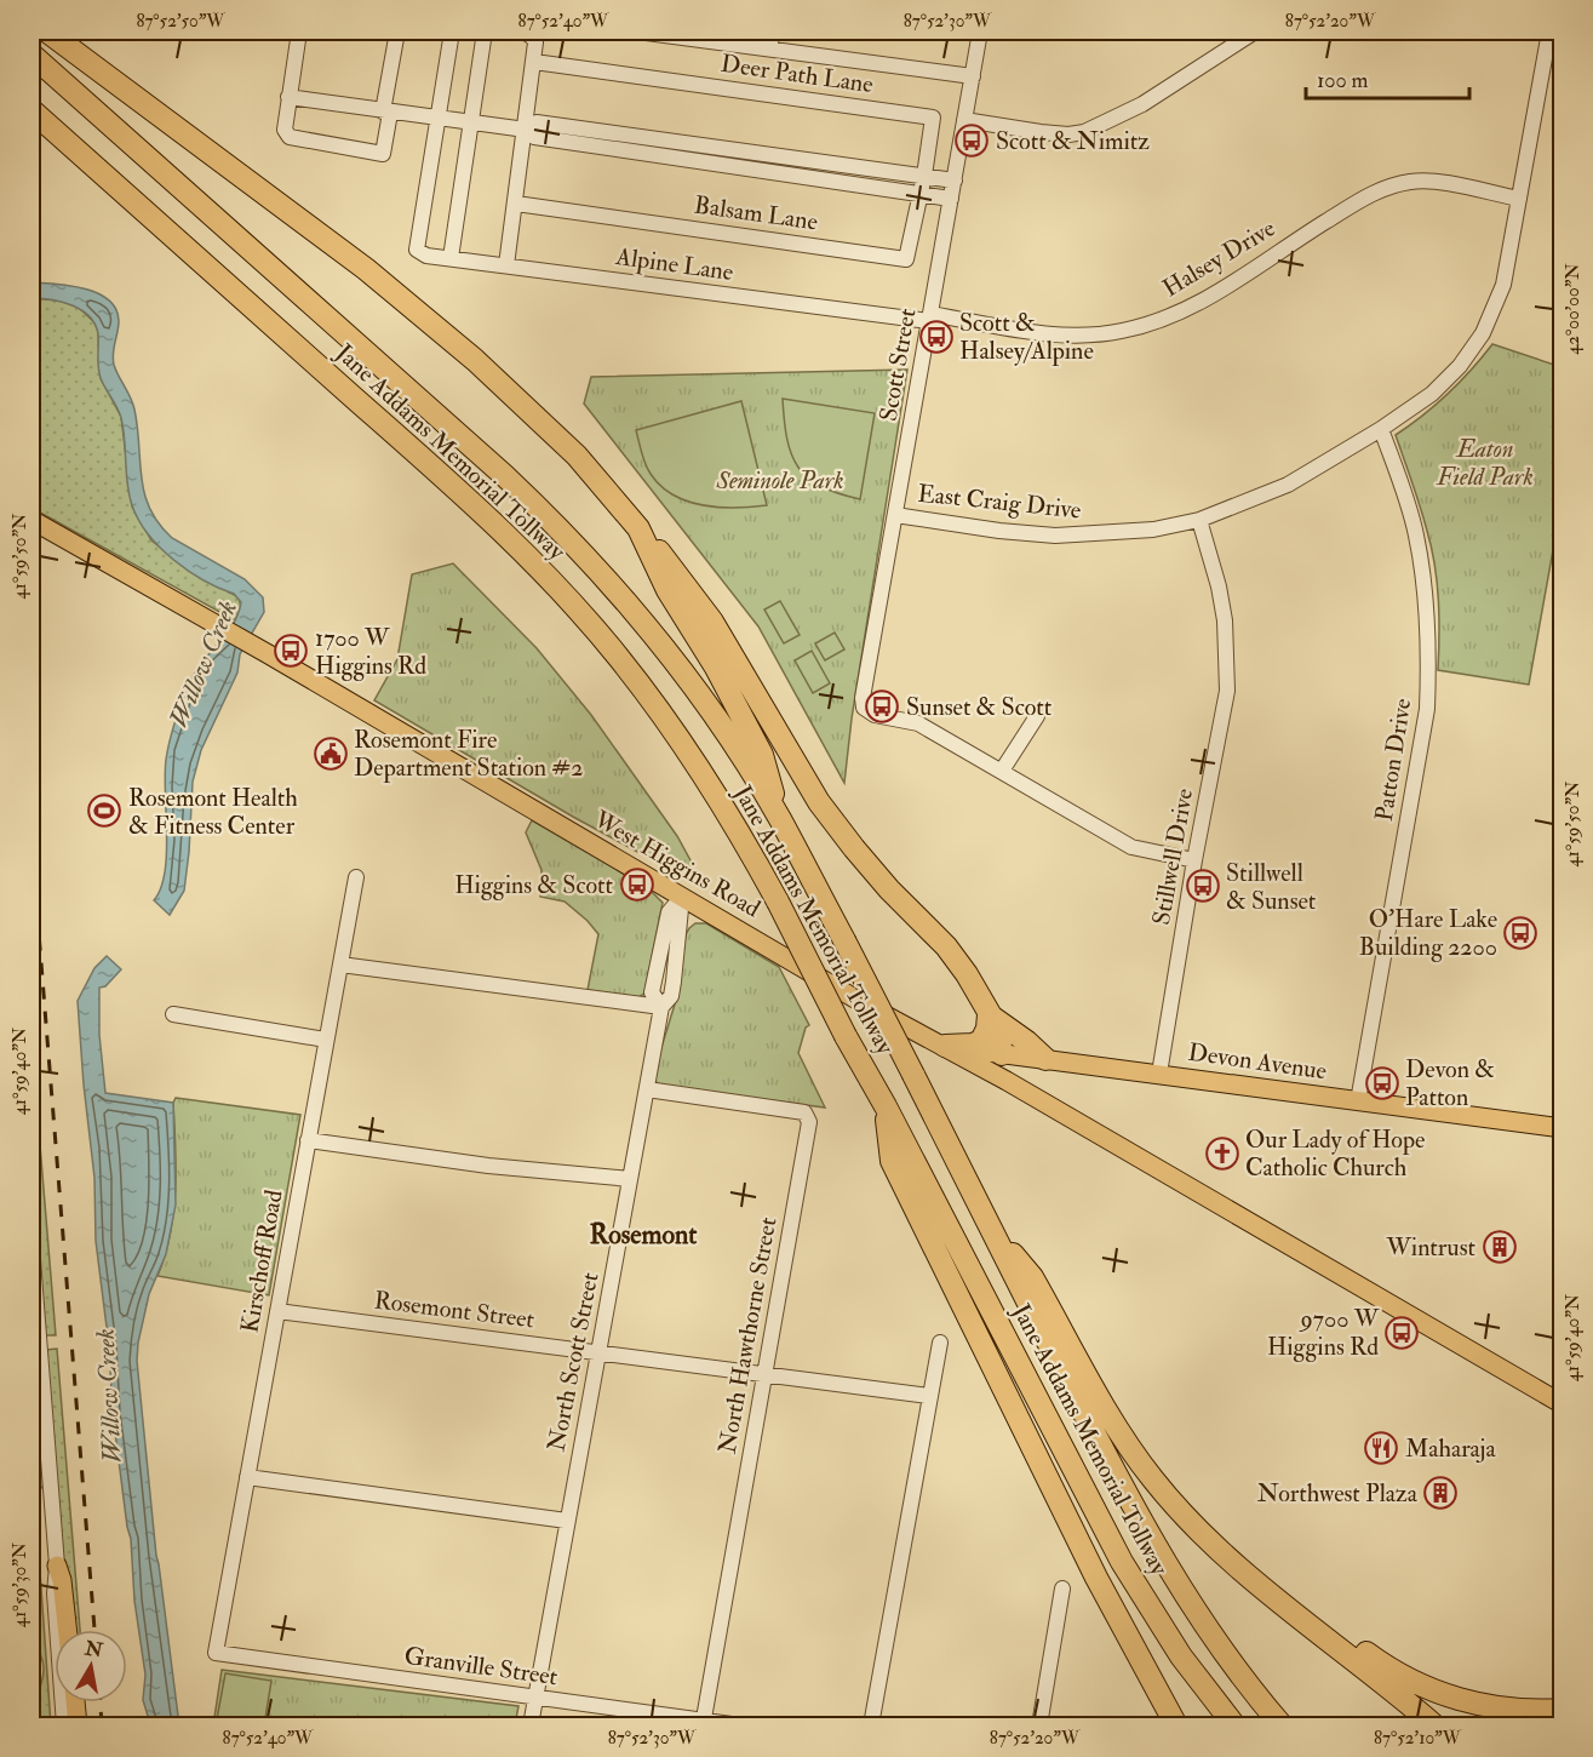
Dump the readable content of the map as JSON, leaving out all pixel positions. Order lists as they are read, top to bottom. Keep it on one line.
{"streets":{"highway":["Jane Addams Memorial Tollway"],"main road":["West Higgins Road","Devon Avenue"],"street":["Deer Path Lane","Balsam Lane","Halsey Drive","Alpine Lane","Scott Street","East Craig Drive","Patton Drive","Stillwell Drive","Kirschoff Road","Rosemont Street","North Hawthorne Street","North Scott Street","Granville Street"]},"crossings":[["Deer Path Lane","Balsam Lane"],["Halsey Drive","Alpine Lane"],["Halsey Drive","Scott Street"],["Halsey Drive","East Craig Drive"],["Alpine Lane","Scott Street"],["Scott Street","East Craig Drive"],["East Craig Drive","Patton Drive"],["East Craig Drive","Stillwell Drive"],["Patton Drive","Devon Avenue"],["Stillwell Drive","Devon Avenue"],["West Higgins Road","Devon Avenue"],["West Higgins Road","North Scott Street"],["Kirschoff Road","Rosemont Street"],["Kirschoff Road","Granville Street"],["Rosemont Street","North Hawthorne Street"],["Rosemont Street","North Scott Street"],["North Hawthorne Street","North Scott Street"],["North Hawthorne Street","Granville Street"],["North Scott Street","Granville Street"]],"districts":["Rosemont"],"water":["Willow Creek"],"parks":["Eaton Field Park","Seminole Park"],"places":{"bus stop":["Scott & Nimitz","Scott & Halsey/Alpine","1700 W Higgins Rd","Sunset & Scott","Higgins & Scott","Stillwell & Sunset","O'Hare Lake Building 2200","Devon & Patton","9700 W Higgins Rd"],"public building":["Rosemont Fire Department Station #2"],"sports":["Rosemont Health & Fitness Center"],"church":["Our Lady of Hope Catholic Church"],"building":["Wintrust","Northwest Plaza"],"restaurant":["Maharaja"]},"scale_bar":"100 m","north":"top","coordinates":["87°52'50\"W","87°52'40\"W","87°52'30\"W","87°52'20\"W","42°00'00\"N","41°59'50\"N","41°59'40\"N","41°59'30\"N","87°52'10\"W"]}
